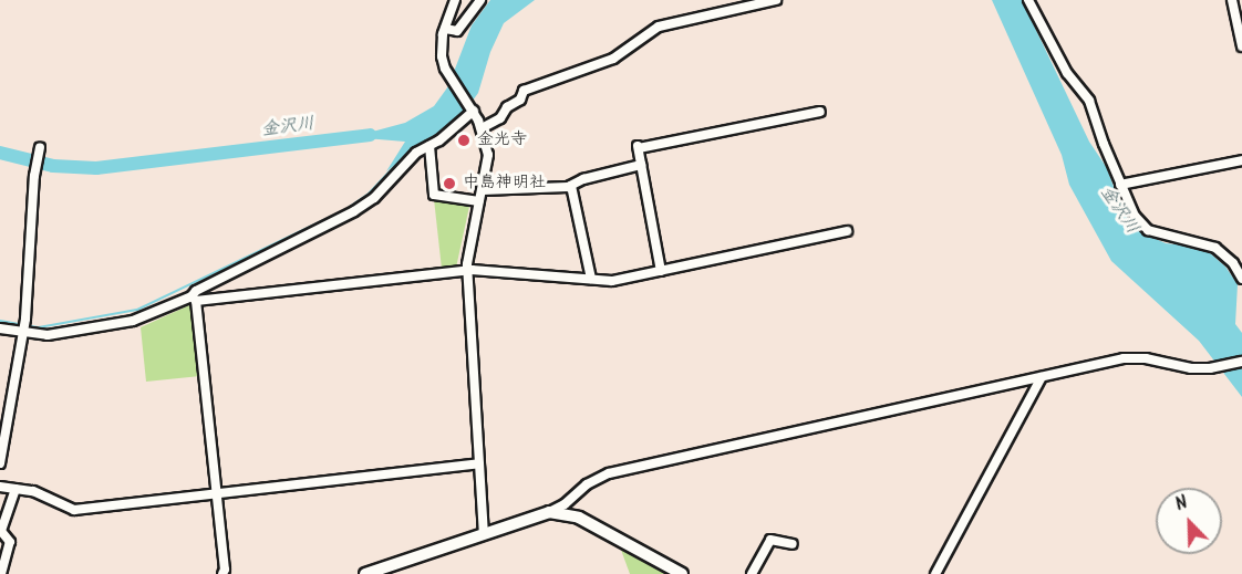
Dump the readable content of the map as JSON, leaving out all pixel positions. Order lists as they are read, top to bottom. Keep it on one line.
{"water":["金沢川"],"places":["金光寺","中島神明社"],"north":"top left"}
